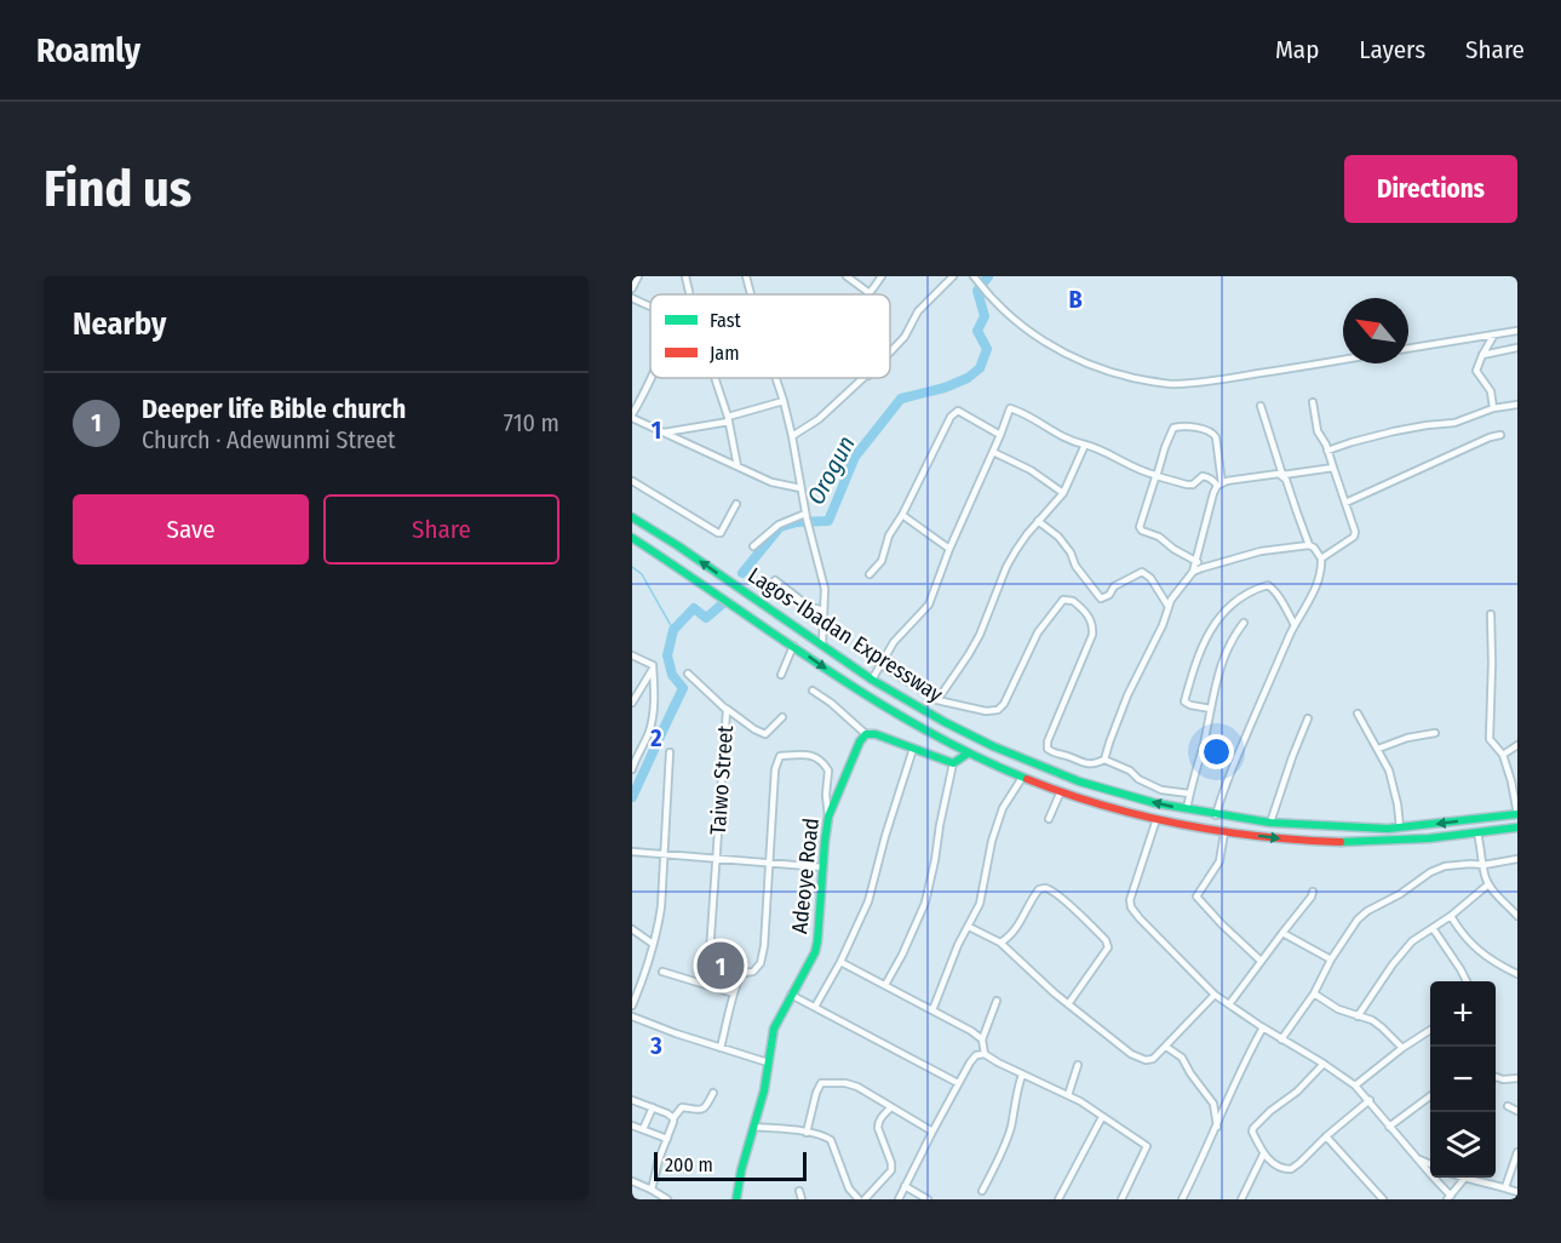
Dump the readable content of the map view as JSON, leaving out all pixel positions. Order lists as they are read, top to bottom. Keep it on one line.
{"streets":{"main road":["Lagos-Ibadan Expressway","Adeoye Road"],"street":["Taiwo Street"]},"water":["Orogun"],"legend":["Fast","Jam"],"scale_bar":"200 m","north":"top left","page":{"header":"Roamly","nav":["Map","Layers","Share"],"buttons":["Directions",["Save","Share"]],"title":"Find us","heading":"Nearby","list":[{"mark":"1","name":"Deeper life Bible church","note":"Church · Adewunmi Street","value":"710 m"}],"pins":"1","map_buttons":["+","−"],"scale":"200 m"},"grid":{"columns":["B"],"rows":["1","2","3"]}}
